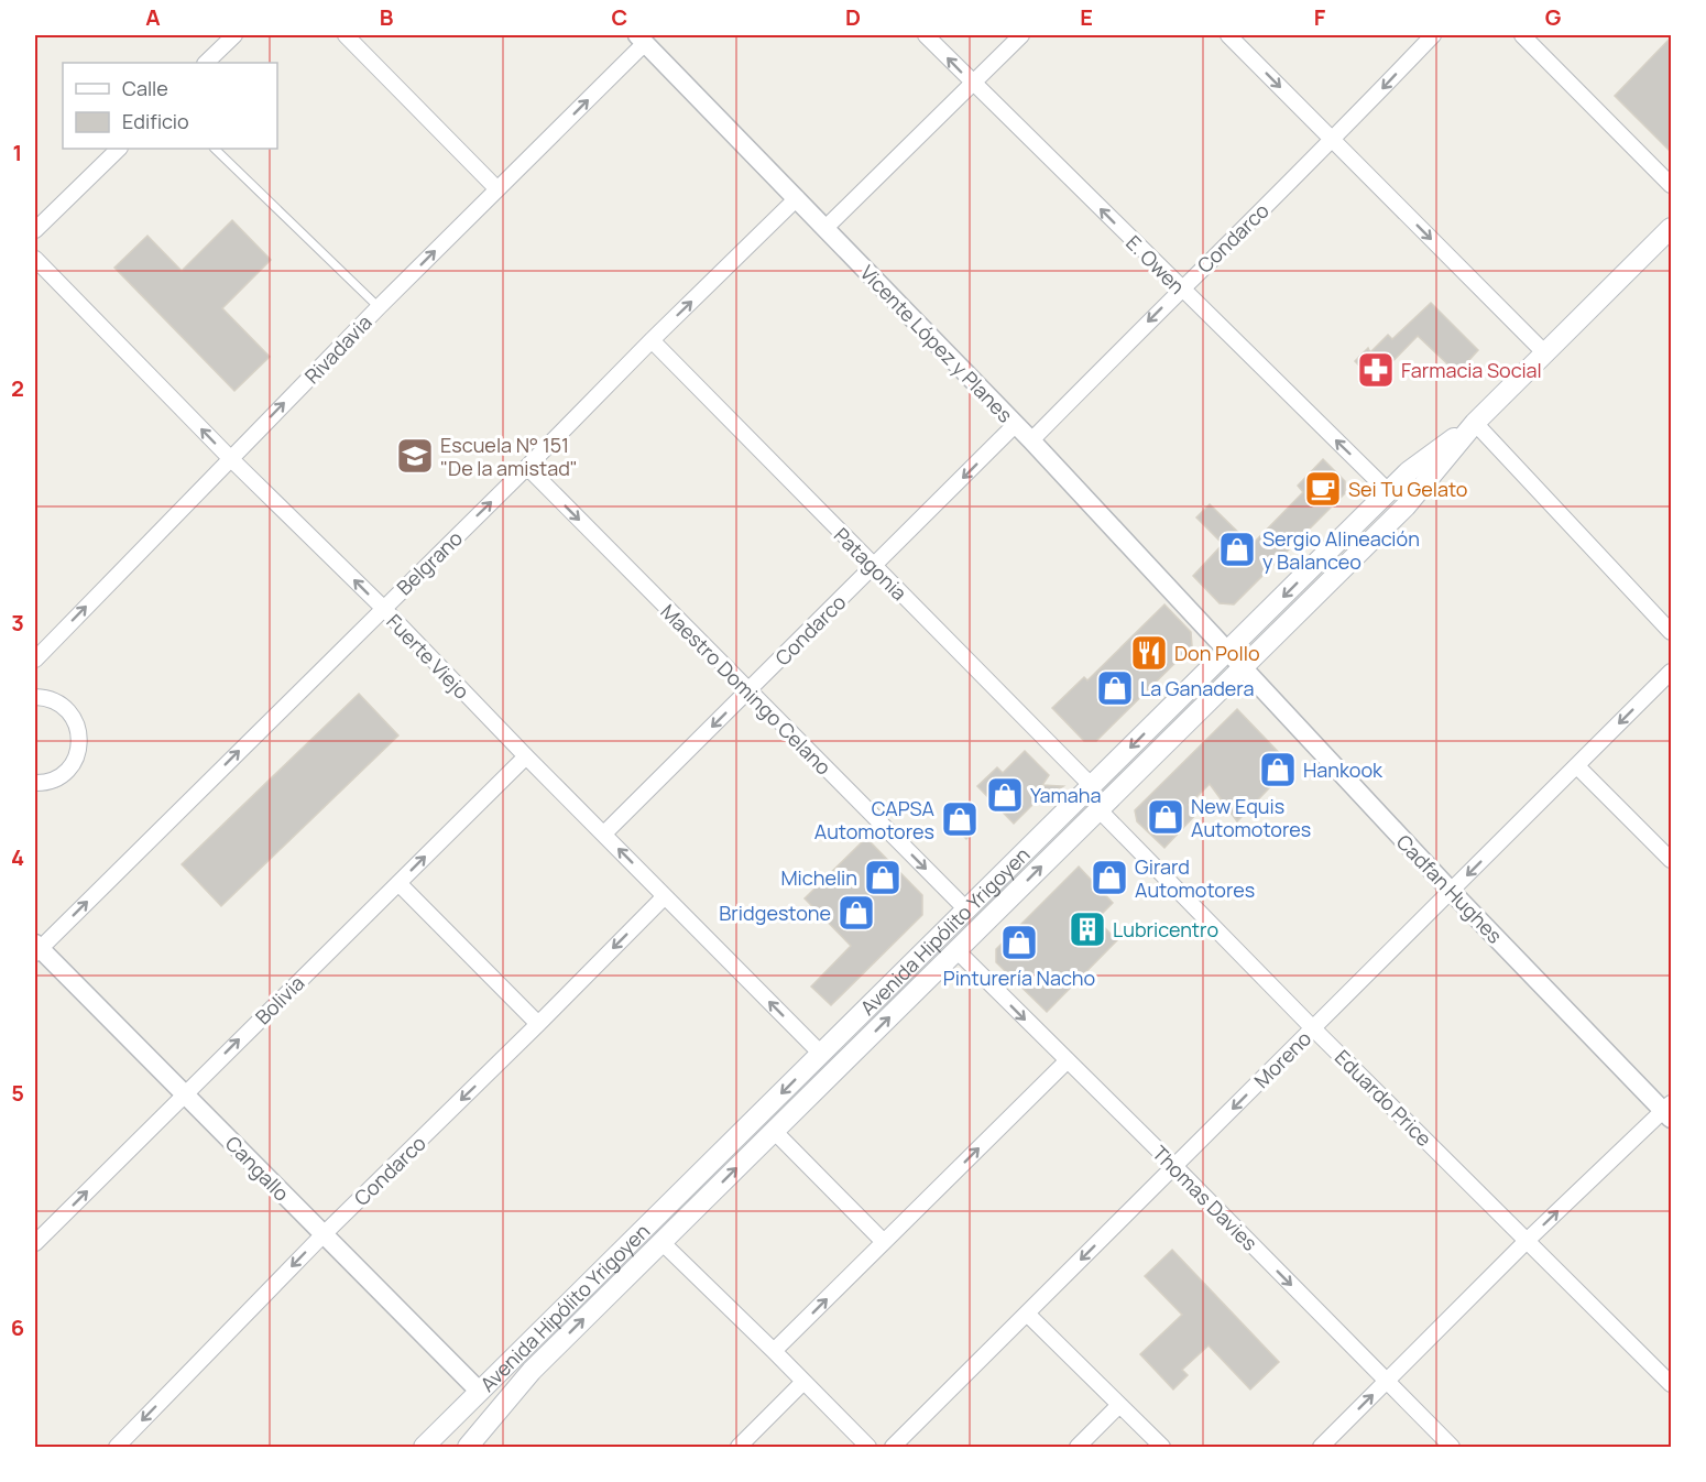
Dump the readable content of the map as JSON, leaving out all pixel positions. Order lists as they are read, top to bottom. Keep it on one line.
{"streets":{"main road":["Avenida Hipólito Yrigoyen"],"street":["Condarco","E. Owen","Vicente López y Planes","Rivadavia","Belgrano","Patagonia","Fuerte Viejo","Maestro Domingo Celano","Cadfan Hughes","Bolivia","Moreno","Eduardo Price","Cangallo","Thomas Davies"]},"crossings":[["Condarco","E. Owen"],["Condarco","Vicente López y Planes"],["Condarco","Patagonia"],["Condarco","Fuerte Viejo"],["Condarco","Maestro Domingo Celano"],["Condarco","Cangallo"],["E. Owen","Avenida Hipólito Yrigoyen"],["Vicente López y Planes","Rivadavia"],["Vicente López y Planes","Belgrano"],["Vicente López y Planes","Cadfan Hughes"],["Vicente López y Planes","Avenida Hipólito Yrigoyen"],["Rivadavia","Fuerte Viejo"],["Belgrano","Patagonia"],["Belgrano","Fuerte Viejo"],["Belgrano","Maestro Domingo Celano"],["Belgrano","Cangallo"],["Patagonia","Avenida Hipólito Yrigoyen"],["Fuerte Viejo","Avenida Hipólito Yrigoyen"],["Fuerte Viejo","Bolivia"],["Maestro Domingo Celano","Avenida Hipólito Yrigoyen"],["Cadfan Hughes","Avenida Hipólito Yrigoyen"],["Cadfan Hughes","Moreno"],["Avenida Hipólito Yrigoyen","Eduardo Price"],["Avenida Hipólito Yrigoyen","Cangallo"],["Avenida Hipólito Yrigoyen","Thomas Davies"],["Bolivia","Cangallo"],["Moreno","Eduardo Price"],["Moreno","Thomas Davies"]],"one_way":["Condarco","E. Owen","Rivadavia","Belgrano","Fuerte Viejo","Maestro Domingo Celano","Bolivia","Moreno","Thomas Davies"],"places":{"pharmacy":["Farmacia Social"],"school or university":["Escuela N° 151 \"De la amistad\""],"cafe":["Sei Tu Gelato"],"shop":["Sergio Alineación y Balanceo","La Ganadera","Hankook","Yamaha","New Equis Automotores","CAPSA Automotores","Michelin","Girard Automotores","Bridgestone","Pinturería Nacho"],"restaurant":["Don Pollo"],"building":["Lubricentro"]},"legend":["Calle","Edificio"],"grid":{"columns":["A","B","C","D","E","F","G"],"rows":["1","2","3","4","5","6"]}}
